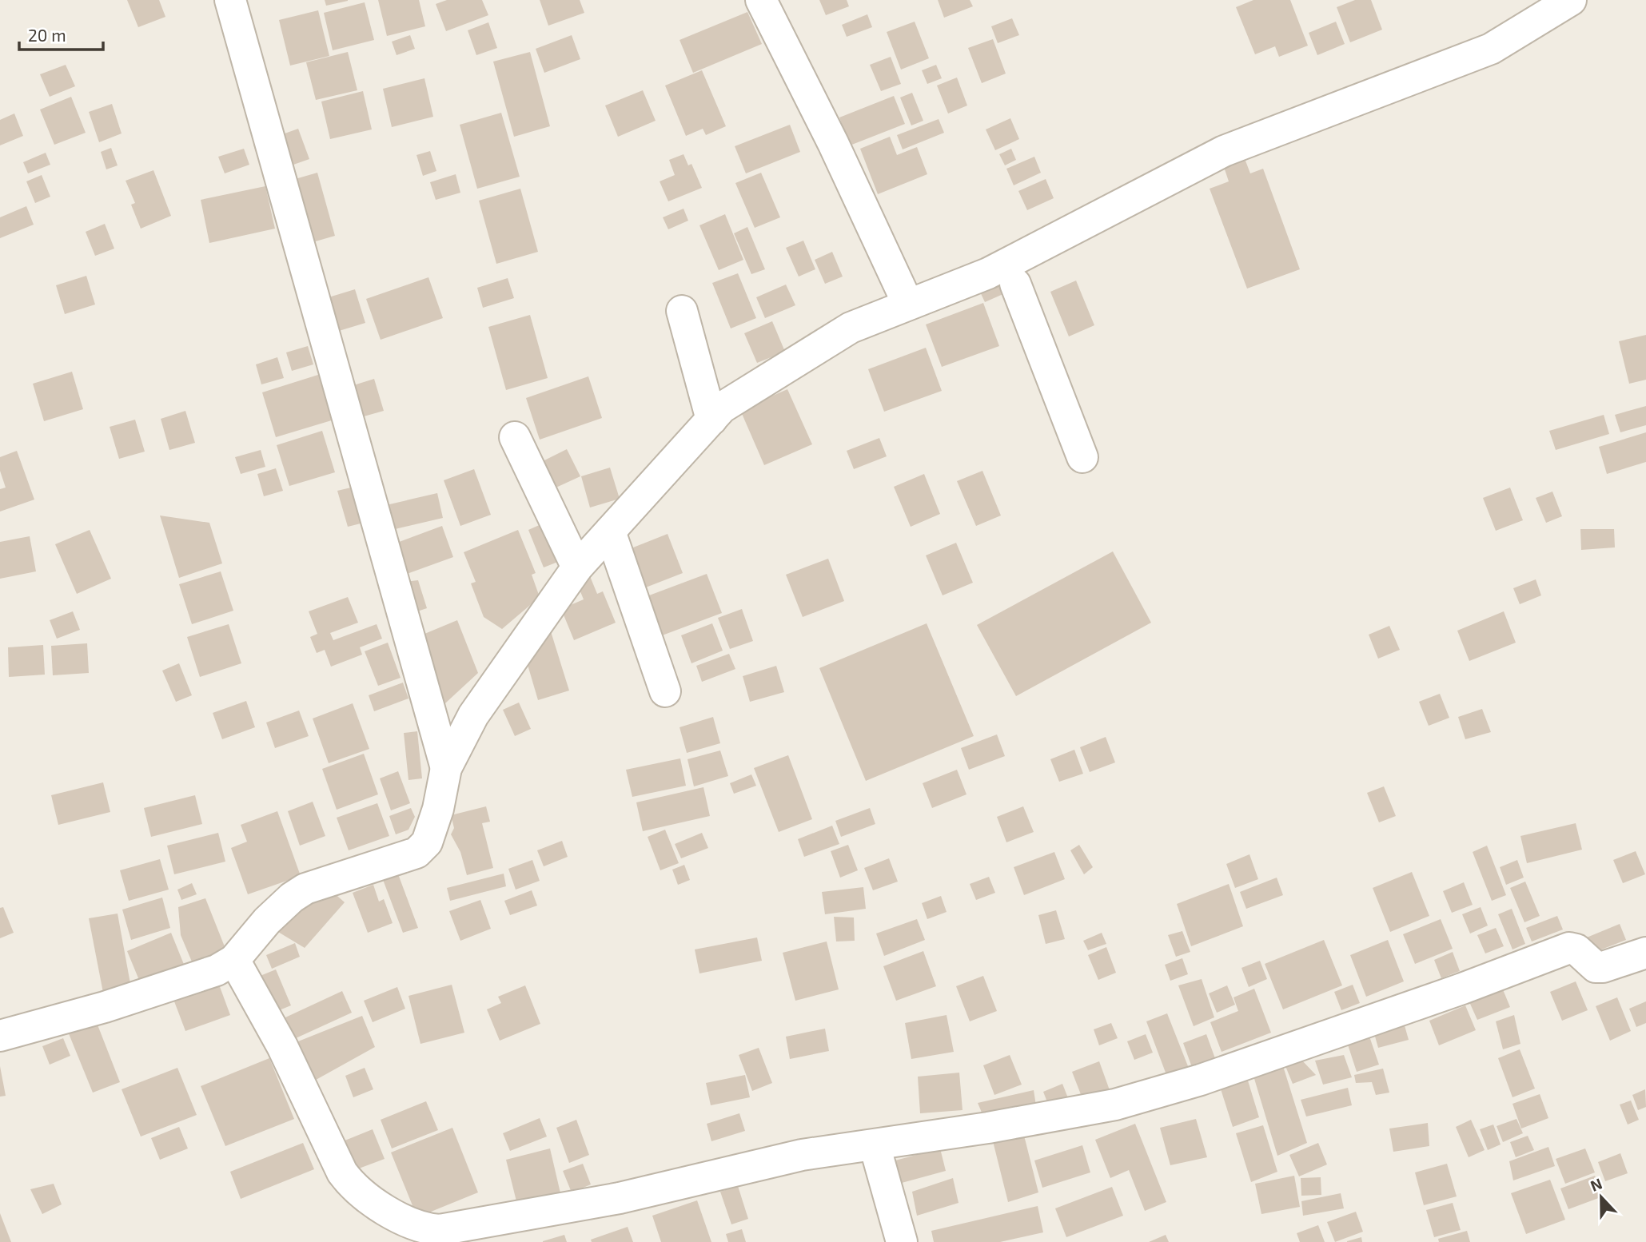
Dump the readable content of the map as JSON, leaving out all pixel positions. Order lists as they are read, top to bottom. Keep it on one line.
{"scale_bar":"20 m","north":"top"}
